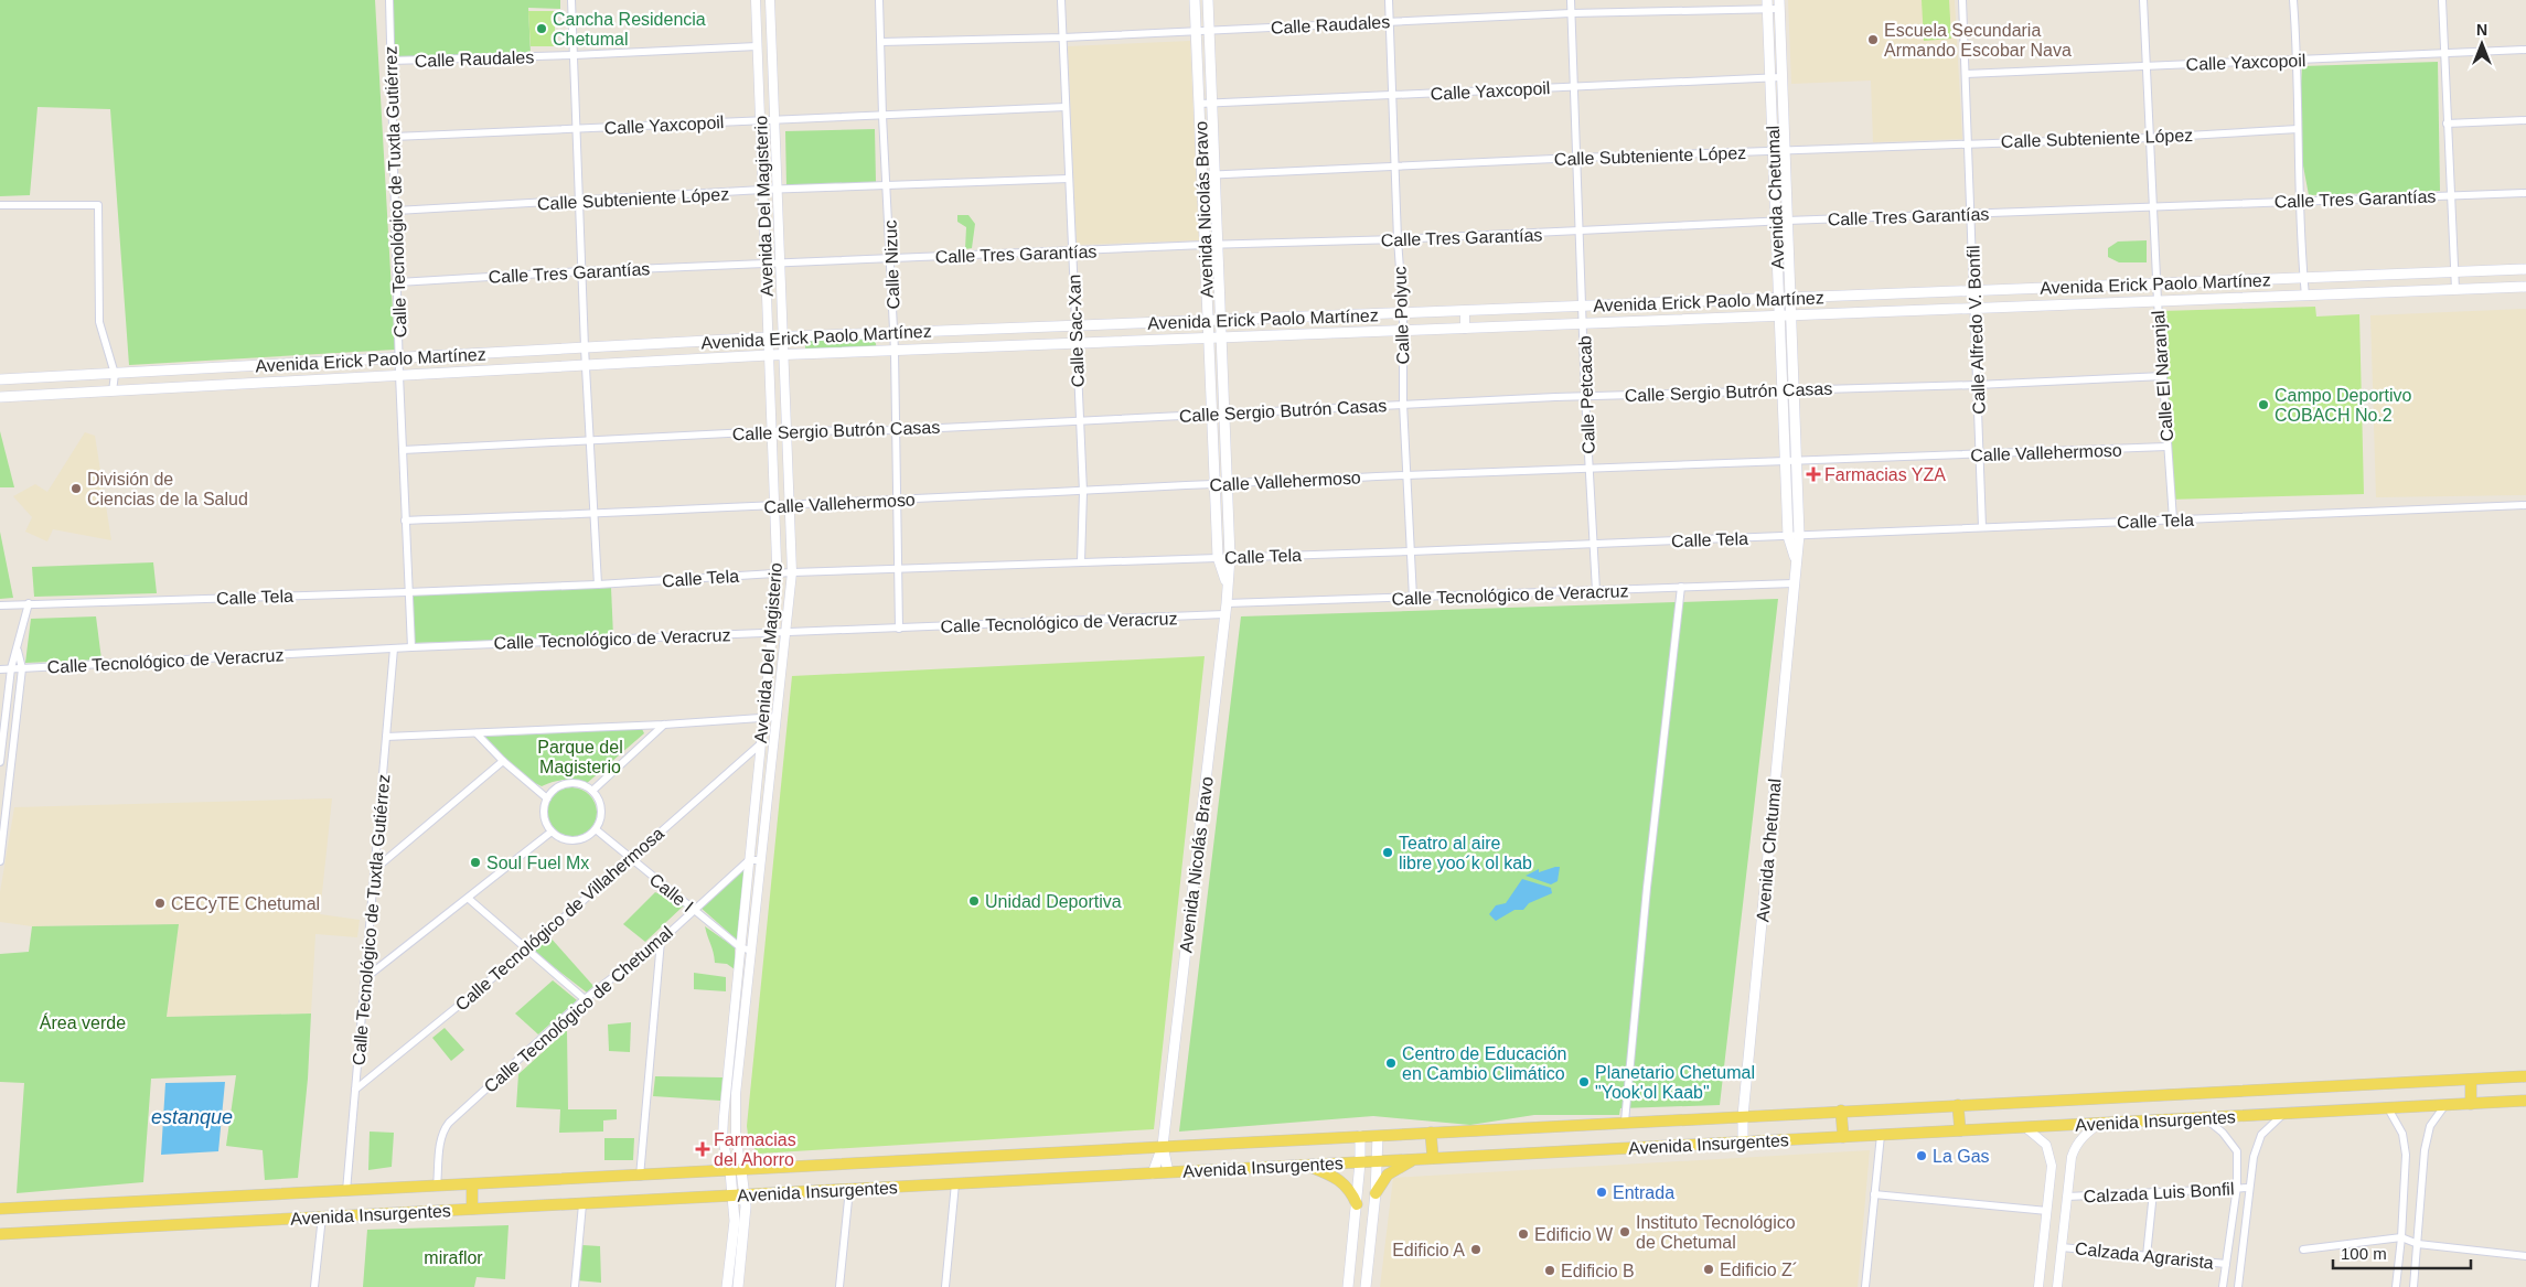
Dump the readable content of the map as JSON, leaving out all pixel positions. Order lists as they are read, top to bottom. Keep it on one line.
{"streets":{"main road":["Avenida Chetumal","Avenida Nicolás Bravo","Avenida Erick Paolo Martínez","Avenida Insurgentes"],"street":["Calle Raudales","Calle Yaxcopoil","Calle Subteniente López","Calle Tecnológico de Tuxtla Gutiérrez","Calle Tres Garantías","Avenida Del Magisterio","Calle Nizuc","Calle Polyuc","Calle Alfredo V. Bonfil","Calle Sac-Xan","Calle El Naranjal","Calle Sergio Butrón Casas","Calle Petcacab","Calle Vallehermoso","Calle Tela","Calle Tecnológico de Veracruz","Calle I","Calle Tecnológico de Villahermosa","Calle Tecnológico de Chetumal","Calzada Luis Bonfil","Calzada Agrarista"]},"crossings":[["Calle Raudales","Calle Tecnológico de Tuxtla Gutiérrez"],["Calle Raudales","Avenida Chetumal"],["Calle Raudales","Avenida Del Magisterio"],["Calle Raudales","Avenida Nicolás Bravo"],["Calle Raudales","Calle Nizuc"],["Calle Raudales","Calle Polyuc"],["Calle Raudales","Calle Sac-Xan"],["Calle Raudales","Calle Petcacab"],["Calle Yaxcopoil","Calle Tecnológico de Tuxtla Gutiérrez"],["Calle Yaxcopoil","Avenida Chetumal"],["Calle Yaxcopoil","Avenida Del Magisterio"],["Calle Yaxcopoil","Avenida Nicolás Bravo"],["Calle Yaxcopoil","Calle Nizuc"],["Calle Yaxcopoil","Calle Polyuc"],["Calle Yaxcopoil","Calle Alfredo V. Bonfil"],["Calle Yaxcopoil","Calle Sac-Xan"],["Calle Yaxcopoil","Calle El Naranjal"],["Calle Yaxcopoil","Calle Petcacab"],["Calle Subteniente López","Calle Tecnológico de Tuxtla Gutiérrez"],["Calle Subteniente López","Avenida Chetumal"],["Calle Subteniente López","Avenida Del Magisterio"],["Calle Subteniente López","Avenida Nicolás Bravo"],["Calle Subteniente López","Calle Nizuc"],["Calle Subteniente López","Calle Polyuc"],["Calle Subteniente López","Calle Alfredo V. Bonfil"],["Calle Subteniente López","Calle Sac-Xan"],["Calle Subteniente López","Calle El Naranjal"],["Calle Subteniente López","Calle Petcacab"],["Calle Tecnológico de Tuxtla Gutiérrez","Calle Tres Garantías"],["Calle Tecnológico de Tuxtla Gutiérrez","Avenida Erick Paolo Martínez"],["Calle Tecnológico de Tuxtla Gutiérrez","Calle Sergio Butrón Casas"],["Calle Tecnológico de Tuxtla Gutiérrez","Calle Vallehermoso"],["Calle Tecnológico de Tuxtla Gutiérrez","Calle Tela"],["Calle Tecnológico de Tuxtla Gutiérrez","Calle Tecnológico de Veracruz"],["Calle Tecnológico de Tuxtla Gutiérrez","Calle Tecnológico de Villahermosa"],["Calle Tecnológico de Tuxtla Gutiérrez","Avenida Insurgentes"],["Avenida Chetumal","Calle Tres Garantías"],["Avenida Chetumal","Avenida Erick Paolo Martínez"],["Avenida Chetumal","Calle Sergio Butrón Casas"],["Avenida Chetumal","Calle Vallehermoso"],["Avenida Chetumal","Calle Tela"],["Avenida Chetumal","Calle Tecnológico de Veracruz"],["Avenida Chetumal","Avenida Insurgentes"],["Calle Tres Garantías","Avenida Del Magisterio"],["Calle Tres Garantías","Avenida Nicolás Bravo"],["Calle Tres Garantías","Calle Nizuc"],["Calle Tres Garantías","Calle Polyuc"],["Calle Tres Garantías","Calle Alfredo V. Bonfil"],["Calle Tres Garantías","Calle Sac-Xan"],["Calle Tres Garantías","Calle El Naranjal"],["Calle Tres Garantías","Calle Petcacab"],["Avenida Del Magisterio","Avenida Erick Paolo Martínez"],["Avenida Del Magisterio","Calle Sergio Butrón Casas"],["Avenida Del Magisterio","Calle Vallehermoso"],["Avenida Del Magisterio","Calle Tela"],["Avenida Del Magisterio","Calle Tecnológico de Veracruz"],["Avenida Del Magisterio","Calle I"],["Avenida Del Magisterio","Calle Tecnológico de Villahermosa"],["Avenida Del Magisterio","Calle Tecnológico de Chetumal"],["Avenida Del Magisterio","Avenida Insurgentes"],["Avenida Nicolás Bravo","Avenida Erick Paolo Martínez"],["Avenida Nicolás Bravo","Calle Sergio Butrón Casas"],["Avenida Nicolás Bravo","Calle Vallehermoso"],["Avenida Nicolás Bravo","Calle Tela"],["Avenida Nicolás Bravo","Calle Tecnológico de Veracruz"],["Avenida Nicolás Bravo","Avenida Insurgentes"],["Calle Nizuc","Avenida Erick Paolo Martínez"],["Calle Nizuc","Calle Sergio Butrón Casas"],["Calle Nizuc","Calle Vallehermoso"],["Calle Nizuc","Calle Tela"],["Calle Nizuc","Calle Tecnológico de Veracruz"],["Avenida Erick Paolo Martínez","Calle Polyuc"],["Avenida Erick Paolo Martínez","Calle Alfredo V. Bonfil"],["Avenida Erick Paolo Martínez","Calle Sac-Xan"],["Avenida Erick Paolo Martínez","Calle El Naranjal"],["Avenida Erick Paolo Martínez","Calle Petcacab"],["Calle Polyuc","Calle Sergio Butrón Casas"],["Calle Polyuc","Calle Vallehermoso"],["Calle Polyuc","Calle Tela"],["Calle Polyuc","Calle Tecnológico de Veracruz"],["Calle Alfredo V. Bonfil","Calle Sergio Butrón Casas"],["Calle Alfredo V. Bonfil","Calle Vallehermoso"],["Calle Alfredo V. Bonfil","Calle Tela"],["Calle Sac-Xan","Calle Sergio Butrón Casas"],["Calle Sac-Xan","Calle Vallehermoso"],["Calle Sac-Xan","Calle Tela"],["Calle El Naranjal","Calle Sergio Butrón Casas"],["Calle El Naranjal","Calle Vallehermoso"],["Calle El Naranjal","Calle Tela"],["Calle Sergio Butrón Casas","Calle Petcacab"],["Calle Petcacab","Calle Vallehermoso"],["Calle Petcacab","Calle Tela"],["Calle Petcacab","Calle Tecnológico de Veracruz"],["Calle I","Calle Tecnológico de Villahermosa"],["Calle I","Calle Tecnológico de Chetumal"],["Calle Tecnológico de Chetumal","Avenida Insurgentes"]],"water":["estanque"],"parks":["Parque del Magisterio","Área verde","miraflor"],"places":{"other":["Cancha Residencia Chetumal","Escuela Secundaria Armando Escobar Nava","Campo Deportivo COBACH No.2","División de Ciencias de la Salud","Teatro al aire libre yoo´k ol kab","Soul Fuel Mx","Unidad Deportiva","CECyTE Chetumal","Centro de Educación en Cambio Climático","Planetario Chetumal \"Yook'ol Kaab\"","La Gas","Entrada","Instituto Tecnológico de Chetumal","Edificio W","Edificio A","Edificio Z´","Edificio B"],"health":["Farmacias YZA","Farmacias del Ahorro"]},"scale_bar":"100 m","north":"top"}
